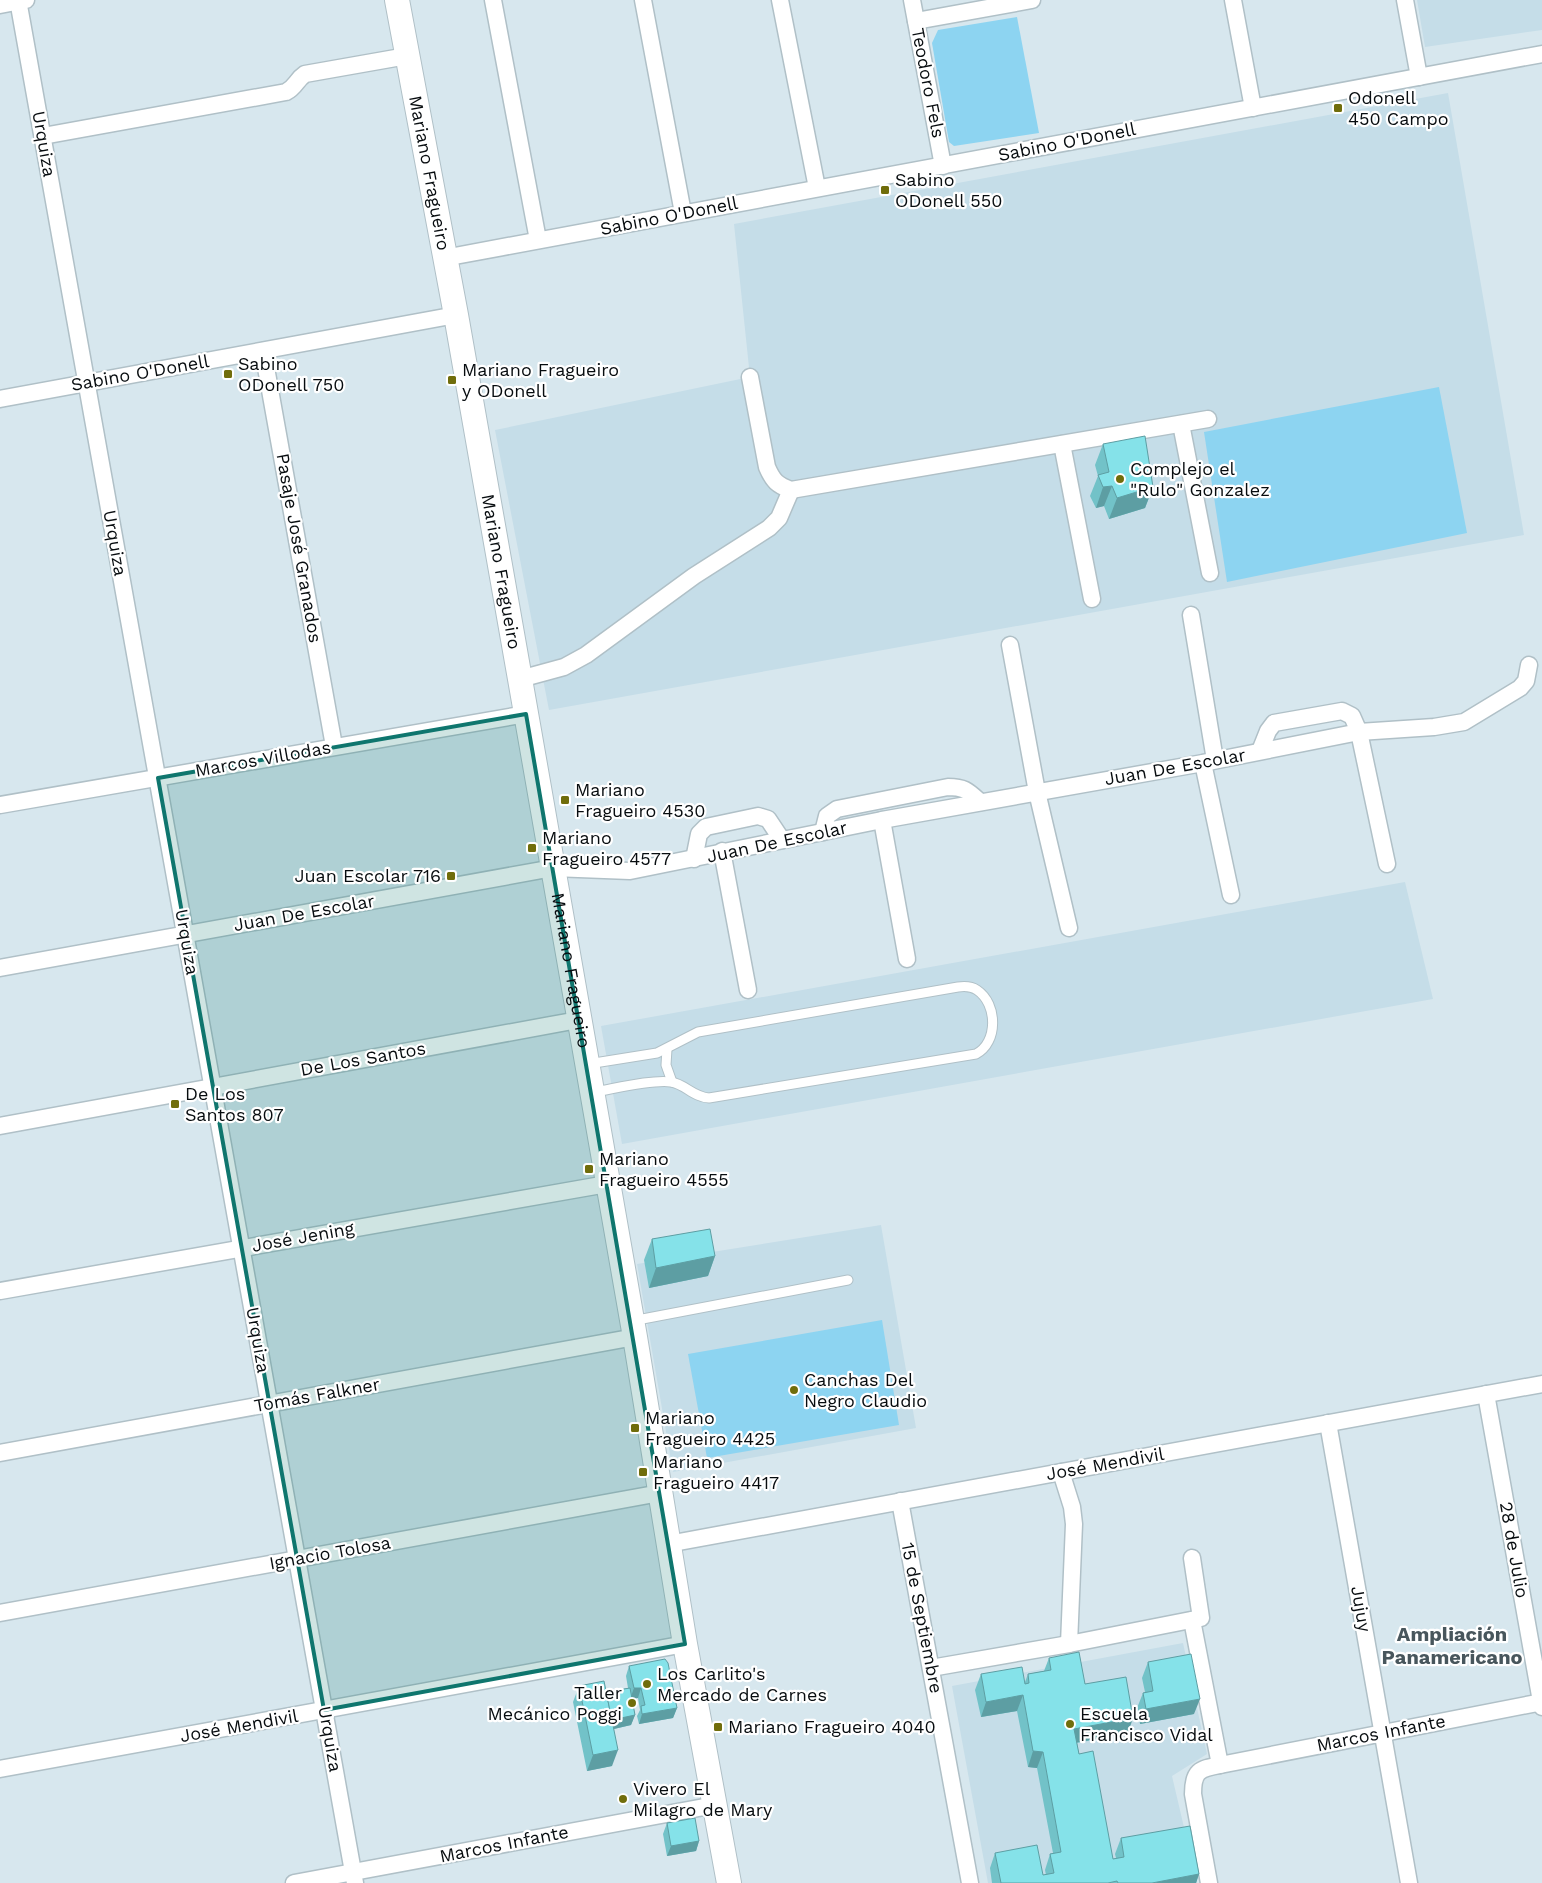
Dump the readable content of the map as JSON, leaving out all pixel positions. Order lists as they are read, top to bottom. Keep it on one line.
{"streets":{"main road":["Mariano Fragueiro"],"street":["Teodoro Fels","Sabino O'Donell","Urquiza","Pasaje José Granados","Marcos Villodas","Juan De Escolar","De Los Santos","José Jening","Tomás Falkner","José Mendivil","28 de Julio","Ignacio Tolosa","Jujuy","15 de Septiembre","Marcos Infante"]},"crossings":[["Teodoro Fels","Sabino O'Donell"],["Sabino O'Donell","Urquiza"],["Sabino O'Donell","Mariano Fragueiro"],["Sabino O'Donell","Pasaje José Granados"],["Urquiza","Marcos Villodas"],["Urquiza","Juan De Escolar"],["Urquiza","De Los Santos"],["Urquiza","José Jening"],["Urquiza","Tomás Falkner"],["Urquiza","José Mendivil"],["Urquiza","Ignacio Tolosa"],["Urquiza","Marcos Infante"],["Mariano Fragueiro","Marcos Villodas"],["Mariano Fragueiro","Juan De Escolar"],["Mariano Fragueiro","De Los Santos"],["Mariano Fragueiro","José Jening"],["Mariano Fragueiro","Tomás Falkner"],["Mariano Fragueiro","José Mendivil"],["Mariano Fragueiro","Ignacio Tolosa"],["Mariano Fragueiro","Marcos Infante"],["Pasaje José Granados","Marcos Villodas"],["José Mendivil","28 de Julio"],["José Mendivil","Jujuy"],["José Mendivil","15 de Septiembre"],["28 de Julio","Marcos Infante"],["Jujuy","Marcos Infante"]],"districts":["Ampliación Panamericano"],"places":{"transit":["Odonell 450 Campo","Sabino ODonell 550","Sabino ODonell 750","Mariano Fragueiro y ODonell","Mariano Fragueiro 4530","Mariano Fragueiro 4577","Juan Escolar 716","De Los Santos 807","Mariano Fragueiro 4555","Mariano Fragueiro 4425","Mariano Fragueiro 4417","Mariano Fragueiro 4040"],"other":["Complejo el \"Rulo\" Gonzalez","Canchas Del Negro Claudio","Los Carlito's Mercado de Carnes","Taller Mecánico Poggi","Escuela Francisco Vidal","Vivero El Milagro de Mary"]}}
